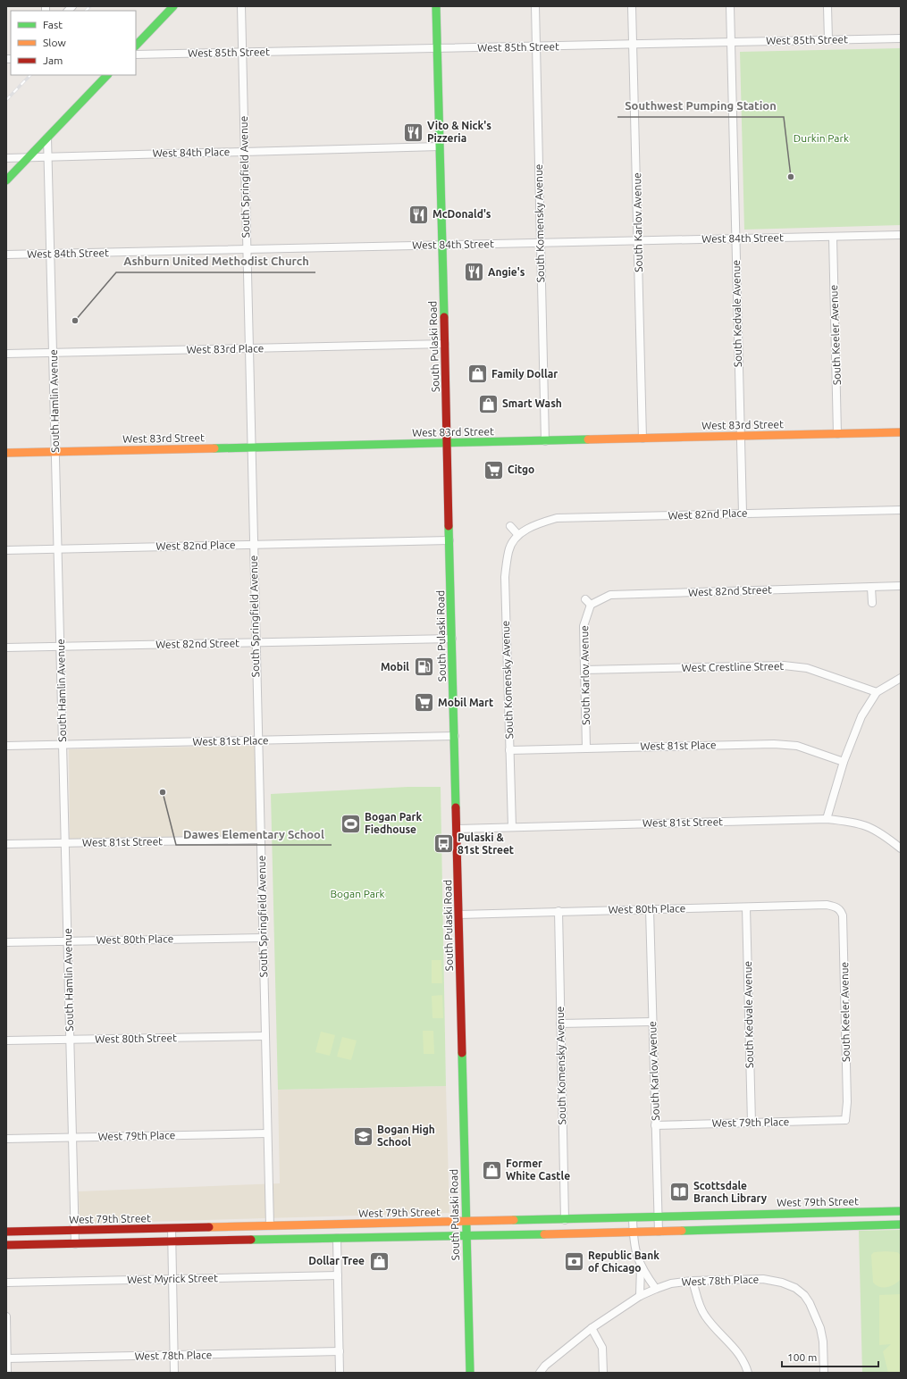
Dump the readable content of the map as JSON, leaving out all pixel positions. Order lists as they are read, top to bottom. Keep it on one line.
{"streets":{"main road":["South Pulaski Road","West 83rd Street","West 79th Street"],"street":["West 85th Street","West 84th Place","South Springfield Avenue","South Karlov Avenue","South Komensky Avenue","West 84th Street","South Kedvale Avenue","South Keeler Avenue","West 83rd Place","South Hamlin Avenue","West 82nd Place","West 82nd Street","West Crestline Street","West 81st Place","West 81st Street","West 80th Place","West 80th Street","West 79th Place","West Myrick Street","West 78th Place"]},"crossings":[["West 85th Street","South Springfield Avenue"],["West 85th Street","South Karlov Avenue"],["West 85th Street","South Komensky Avenue"],["West 85th Street","South Kedvale Avenue"],["West 85th Street","South Pulaski Road"],["West 84th Place","South Springfield Avenue"],["West 84th Place","South Pulaski Road"],["West 84th Place","South Hamlin Avenue"],["South Springfield Avenue","West 84th Street"],["South Springfield Avenue","West 83rd Place"],["South Springfield Avenue","West 83rd Street"],["South Springfield Avenue","West 82nd Place"],["South Springfield Avenue","West 82nd Street"],["South Springfield Avenue","West 81st Place"],["South Springfield Avenue","West 81st Street"],["South Springfield Avenue","West 80th Place"],["South Springfield Avenue","West 80th Street"],["South Springfield Avenue","West 79th Place"],["South Springfield Avenue","West 79th Street"],["South Karlov Avenue","West 84th Street"],["South Karlov Avenue","West 83rd Street"],["South Karlov Avenue","West 82nd Street"],["South Karlov Avenue","West Crestline Street"],["South Karlov Avenue","West 81st Place"],["South Karlov Avenue","West 80th Place"],["South Karlov Avenue","West 79th Place"],["South Karlov Avenue","West 79th Street"],["South Komensky Avenue","West 84th Street"],["South Komensky Avenue","West 83rd Street"],["South Komensky Avenue","West 82nd Place"],["South Komensky Avenue","West 81st Place"],["South Komensky Avenue","West 81st Street"],["South Komensky Avenue","West 80th Place"],["South Komensky Avenue","West 79th Street"],["West 84th Street","South Kedvale Avenue"],["West 84th Street","South Keeler Avenue"],["West 84th Street","South Pulaski Road"],["West 84th Street","South Hamlin Avenue"],["South Kedvale Avenue","West 83rd Street"],["South Kedvale Avenue","West 82nd Place"],["South Kedvale Avenue","West 80th Place"],["South Kedvale Avenue","West 79th Place"],["South Keeler Avenue","West 83rd Street"],["South Keeler Avenue","West 80th Place"],["South Keeler Avenue","West 79th Place"],["South Pulaski Road","West 83rd Place"],["South Pulaski Road","West 83rd Street"],["South Pulaski Road","West 82nd Place"],["South Pulaski Road","West 82nd Street"],["South Pulaski Road","West 81st Place"],["South Pulaski Road","West 81st Street"],["South Pulaski Road","West 80th Place"],["South Pulaski Road","West 79th Street"],["West 83rd Place","South Hamlin Avenue"],["South Hamlin Avenue","West 83rd Street"],["South Hamlin Avenue","West 82nd Place"],["South Hamlin Avenue","West 82nd Street"],["South Hamlin Avenue","West 81st Place"],["South Hamlin Avenue","West 81st Street"],["South Hamlin Avenue","West 80th Place"],["South Hamlin Avenue","West 80th Street"],["South Hamlin Avenue","West 79th Place"],["South Hamlin Avenue","West 79th Street"]],"parks":["Durkin Park","Bogan Park"],"places":{"restaurant":["Vito & Nick's Pizzeria","McDonald's","Angie's"],"other":["Southwest Pumping Station","Ashburn United Methodist Church","Dawes Elementary School"],"shop":["Family Dollar","Smart Wash","Former White Castle","Dollar Tree"],"supermarket":["Citgo","Mobil Mart"],"fuel station":["Mobil"],"sports":["Bogan Park Fiedhouse"],"bus stop":["Pulaski & 81st Street"],"school or university":["Bogan High School"],"library":["Scottsdale Branch Library"],"bank":["Republic Bank of Chicago"]},"legend":["Fast","Slow","Jam"],"scale_bar":"100 m"}
